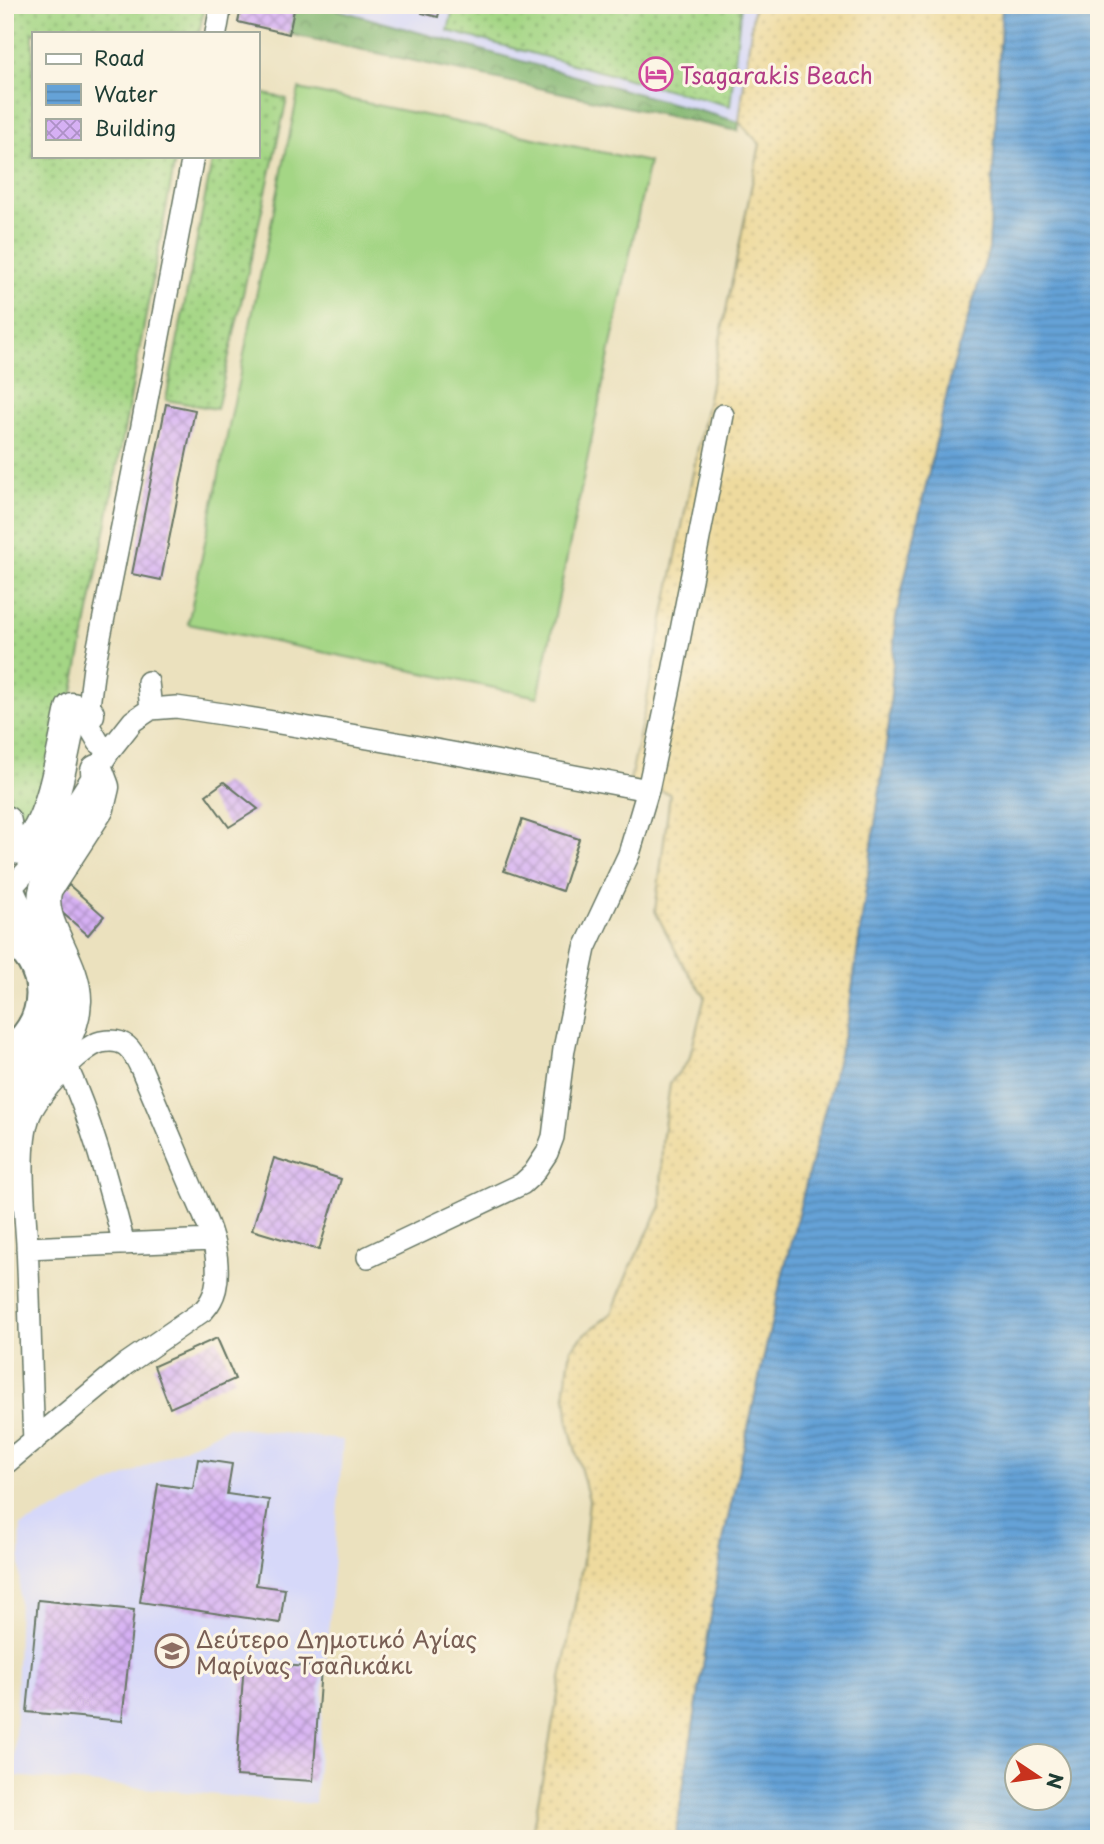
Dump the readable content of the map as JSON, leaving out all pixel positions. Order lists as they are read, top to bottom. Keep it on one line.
{"places":{"hotel":["Tsagarakis Beach"],"school or university":["Δεύτερο Δημοτικό Αγίας Μαρίνας Τσαλικάκι"]},"legend":["Road","Water","Building"],"north":"right"}
